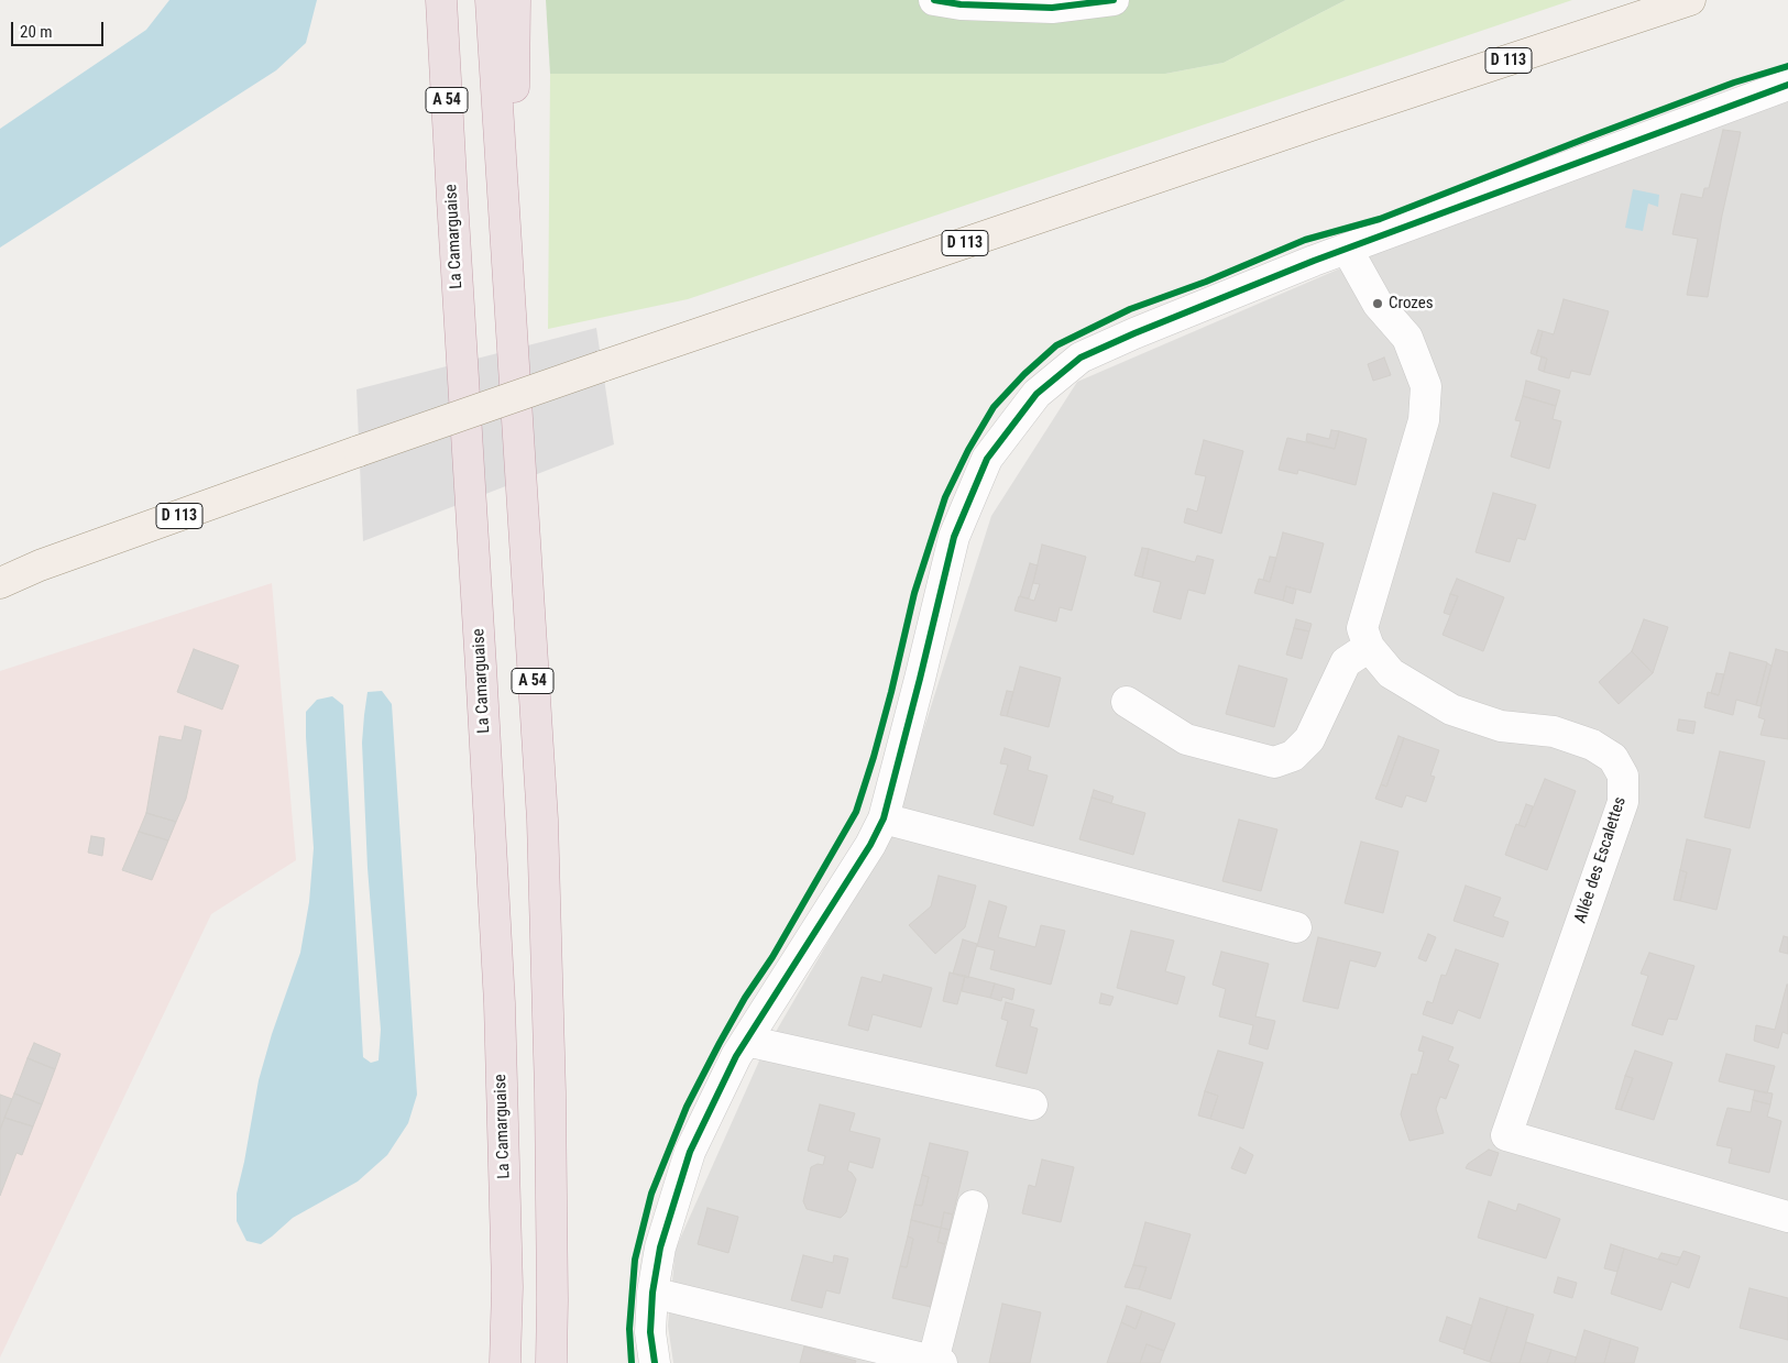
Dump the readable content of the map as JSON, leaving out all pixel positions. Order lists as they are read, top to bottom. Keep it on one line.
{"streets":{"highway":["A 54","La Camarguaise"],"main road":["D 113"],"street":["Allée des Escalettes"]},"places":["Crozes"],"scale_bar":"20 m"}
